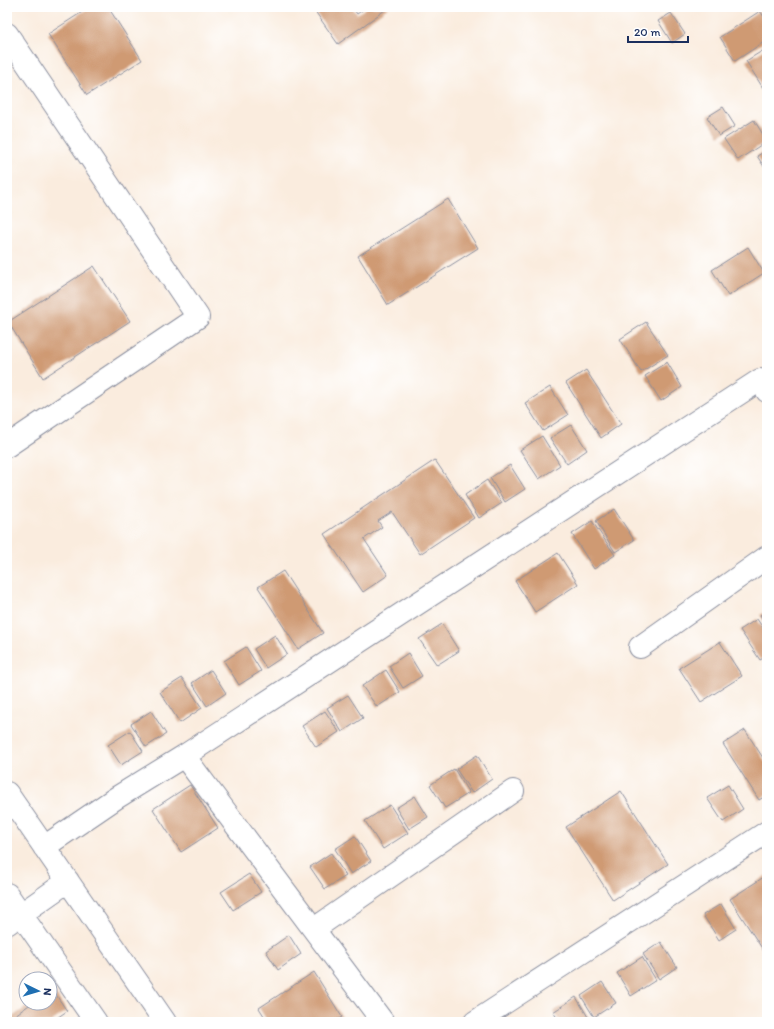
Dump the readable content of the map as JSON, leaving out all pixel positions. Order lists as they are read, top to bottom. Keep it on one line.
{"scale_bar":"20 m","north":"right"}
